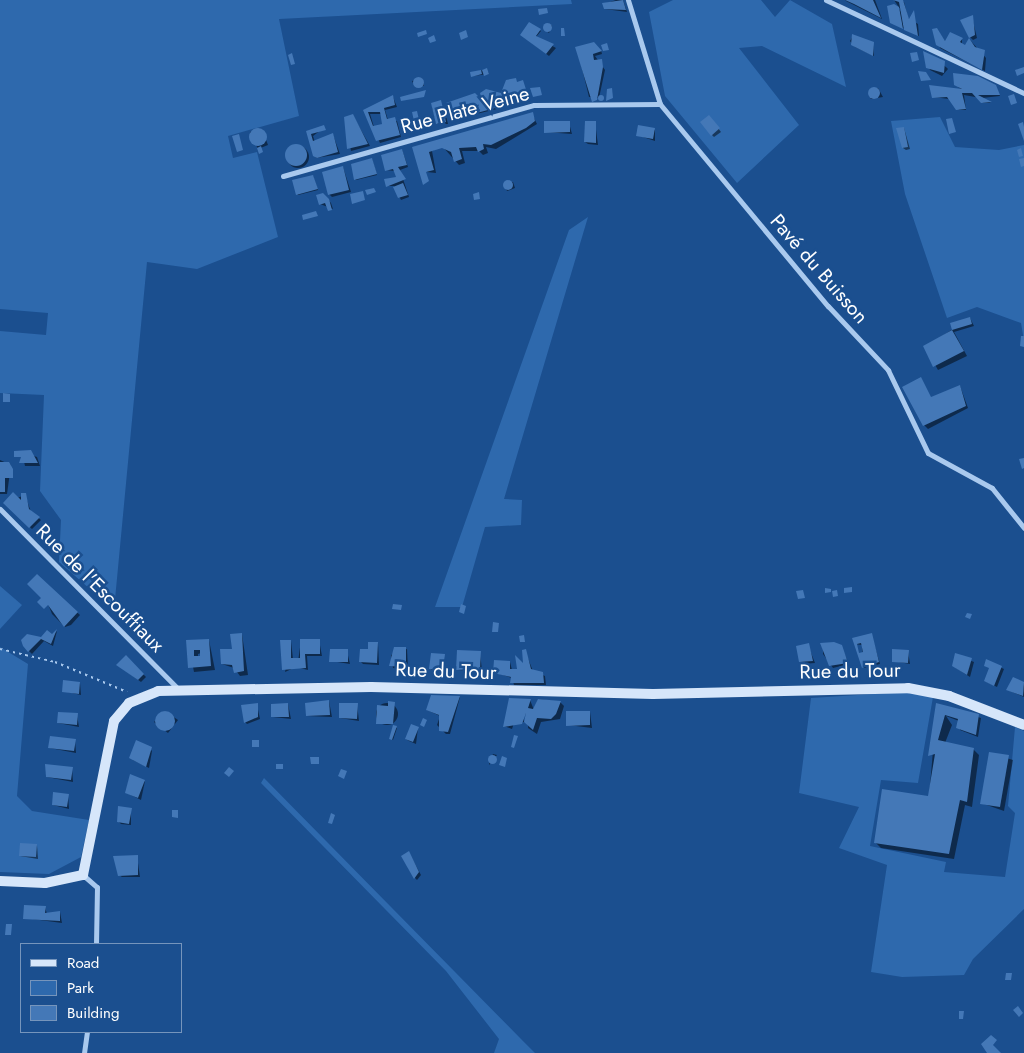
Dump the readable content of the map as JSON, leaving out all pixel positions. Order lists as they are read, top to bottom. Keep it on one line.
{"streets":{"street":["Rue Plate Veine","Pavé du Buisson","Rue de l'Escouffiaux","Rue du Tour"]},"crossings":[["Rue Plate Veine","Pavé du Buisson"],["Rue de l'Escouffiaux","Rue du Tour"]],"legend":["Road","Park","Building"]}
